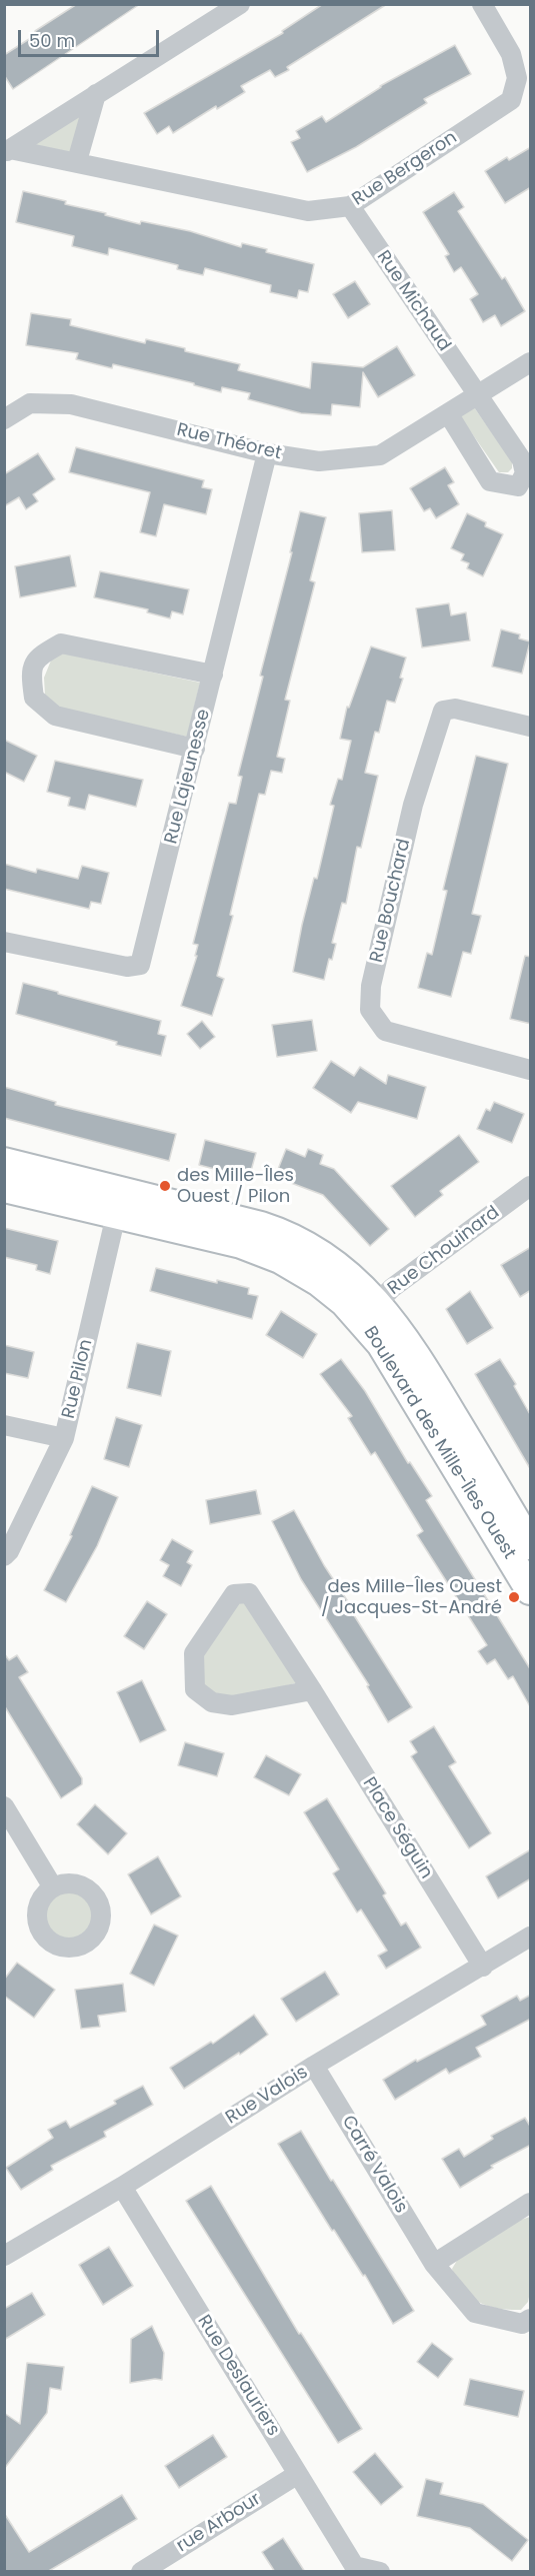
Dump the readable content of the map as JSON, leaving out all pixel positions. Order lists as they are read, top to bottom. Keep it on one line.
{"streets":{"street":["Rue Bergeron","Rue Michaud","Rue Théoret","Rue Lajeunesse","Rue Bouchard","Rue Chouinard","Rue Pilon","Boulevard des Mille-Îles Ouest","Place Séguin","Rue Valois","Carré Valois","Rue Deslauriers","rue Arbour"]},"crossings":[["Rue Bergeron","Rue Michaud"],["Rue Michaud","Rue Théoret"],["Rue Théoret","Rue Lajeunesse"],["Rue Chouinard","Boulevard des Mille-Îles Ouest"],["Rue Pilon","Boulevard des Mille-Îles Ouest"],["Place Séguin","Rue Valois"],["Rue Valois","Carré Valois"],["Rue Valois","Rue Deslauriers"],["Rue Deslauriers","rue Arbour"]],"places":["des Mille-Îles Ouest / Pilon","des Mille-Îles Ouest / Jacques-St-André"],"scale_bar":"50 m"}
